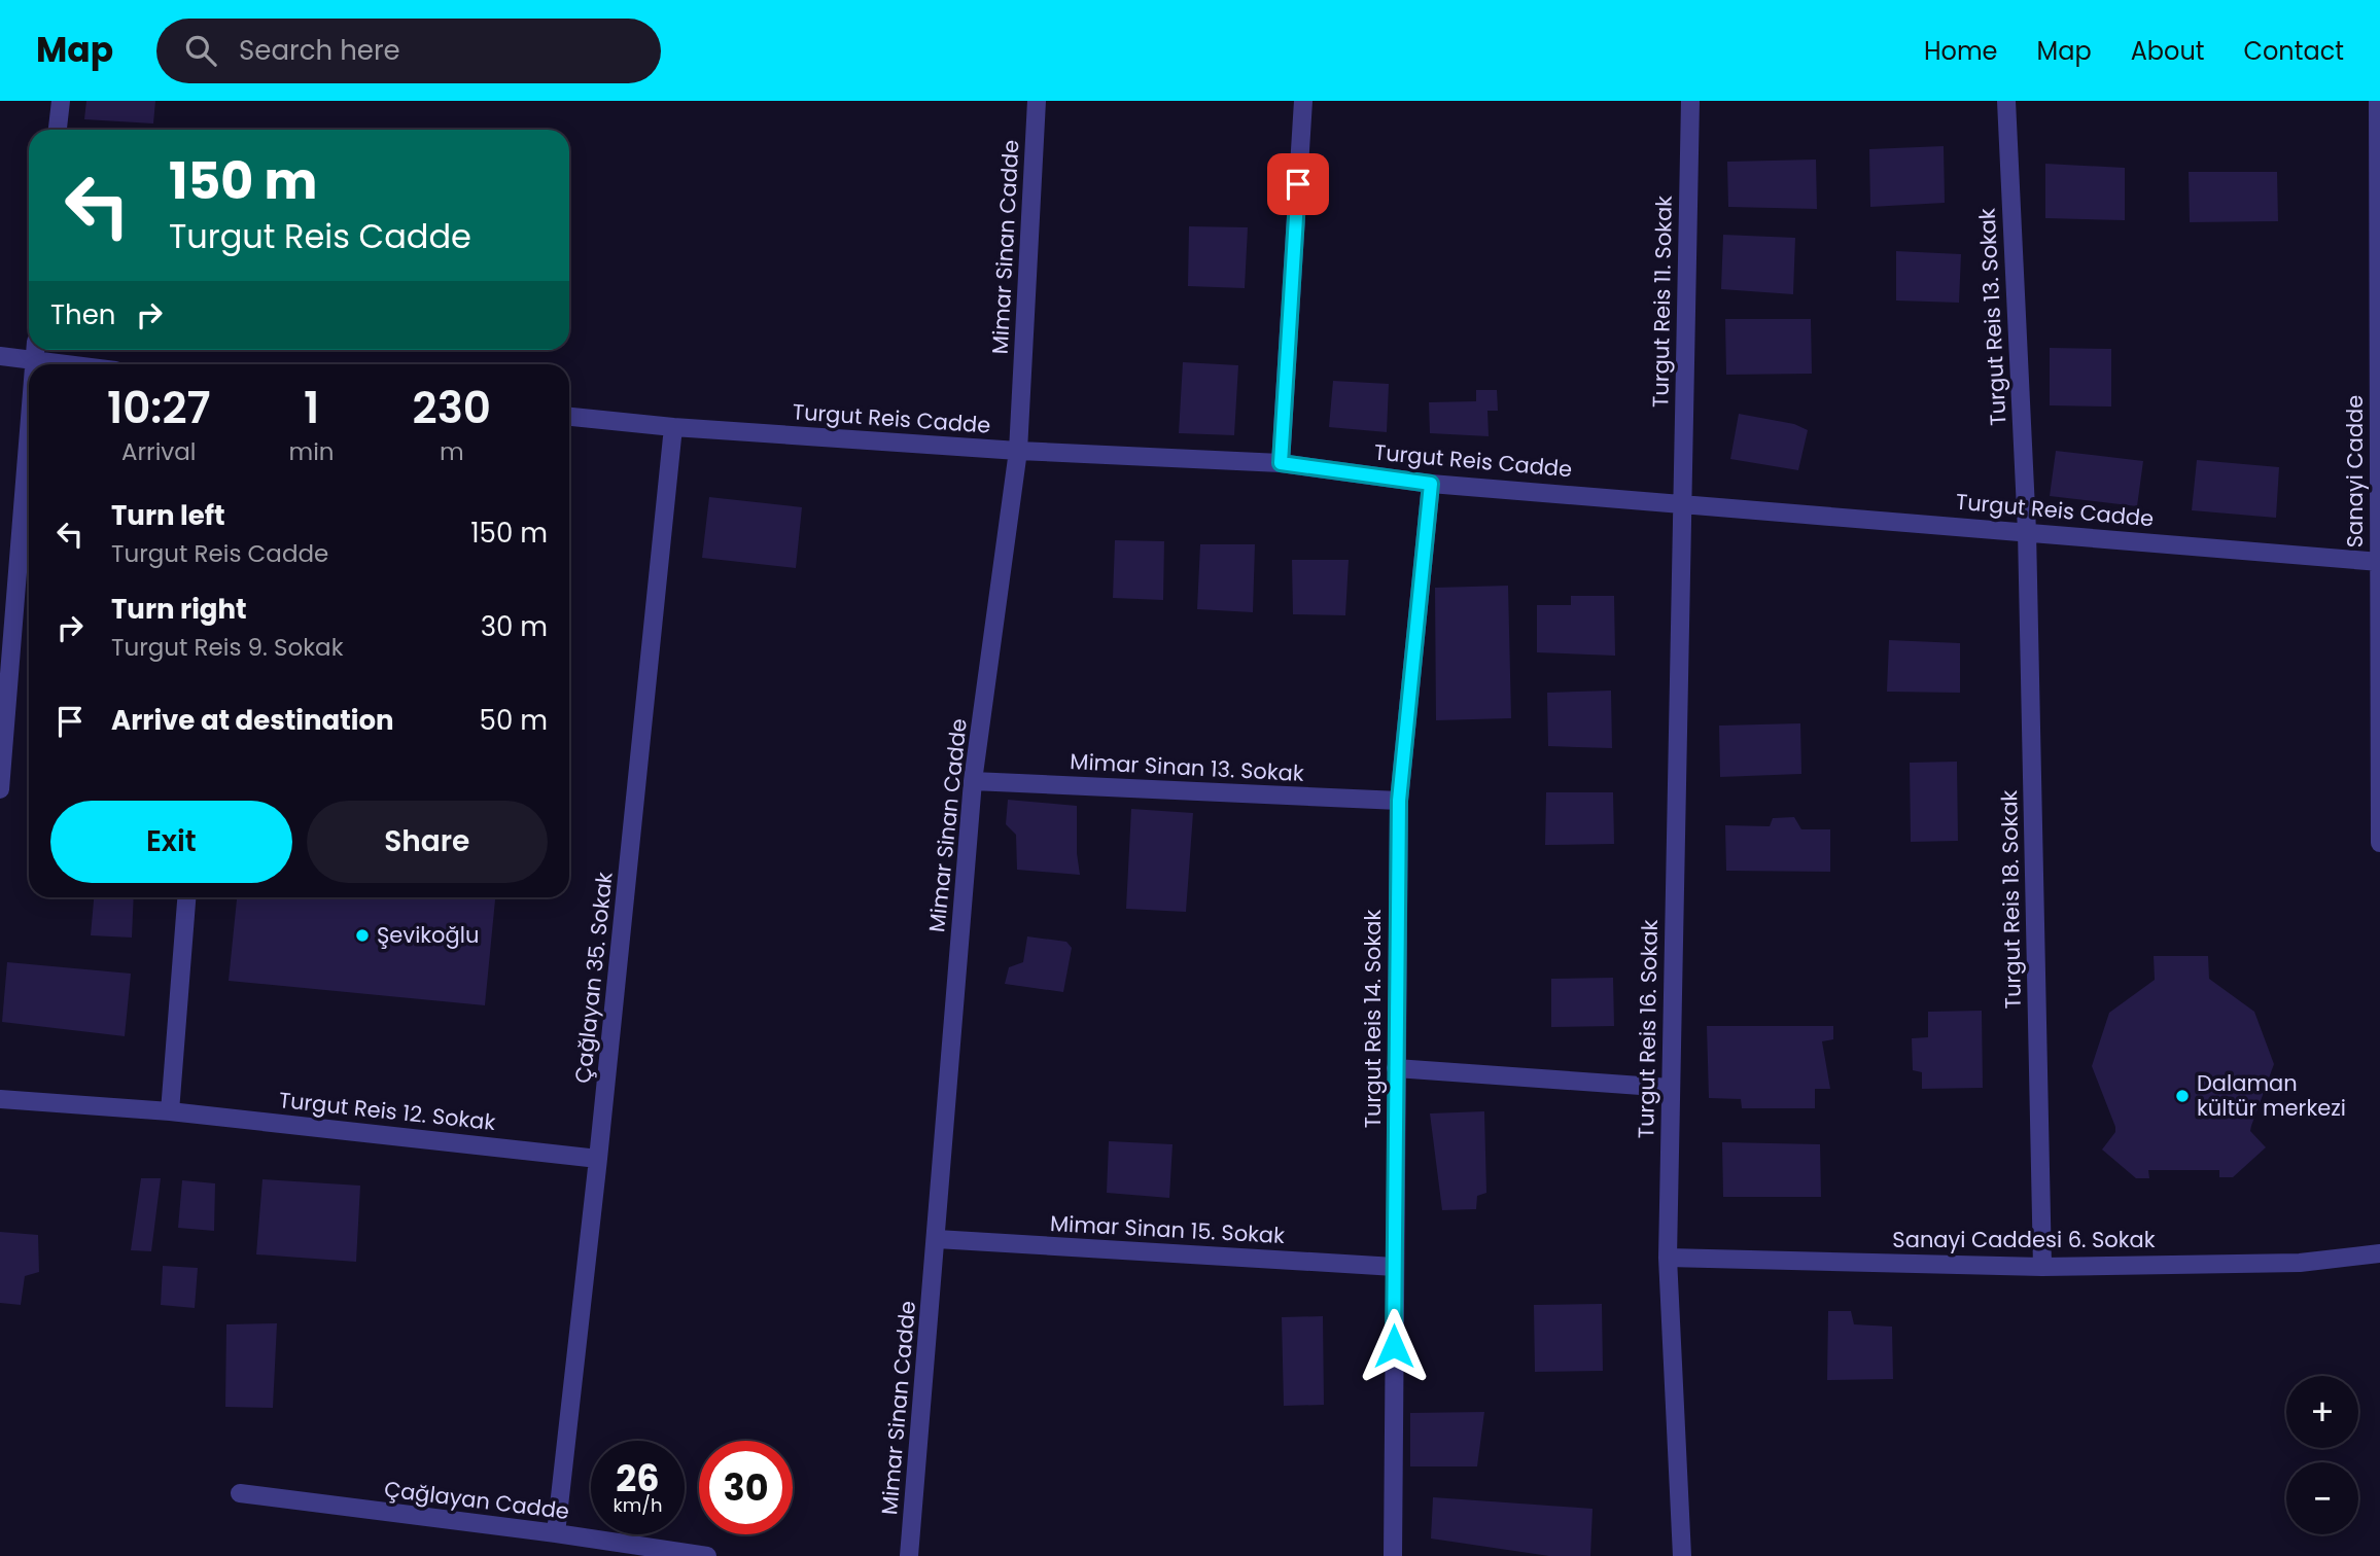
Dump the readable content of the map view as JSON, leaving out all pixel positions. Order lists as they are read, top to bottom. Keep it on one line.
{"streets":{"street":["Mimar Sinan Cadde","Turgut Reis 11. Sokak","Turgut Reis 13. Sokak","Turgut Reis Cadde","Sanayi Cadde","Mimar Sinan 13. Sokak","Turgut Reis 18. Sokak","Çağlayan 35. Sokak","Turgut Reis 14. Sokak","Turgut Reis 16. Sokak","Turgut Reis 12. Sokak","Mimar Sinan 15. Sokak","Sanayi Caddesi 6. Sokak","Çağlayan Cadde"]},"crossings":[["Mimar Sinan Cadde","Turgut Reis Cadde"],["Mimar Sinan Cadde","Mimar Sinan 13. Sokak"],["Mimar Sinan Cadde","Mimar Sinan 15. Sokak"],["Turgut Reis 11. Sokak","Turgut Reis Cadde"],["Turgut Reis 11. Sokak","Turgut Reis 16. Sokak"],["Turgut Reis 13. Sokak","Turgut Reis Cadde"],["Turgut Reis 13. Sokak","Turgut Reis 18. Sokak"],["Turgut Reis Cadde","Sanayi Cadde"],["Turgut Reis Cadde","Turgut Reis 18. Sokak"],["Turgut Reis Cadde","Çağlayan 35. Sokak"],["Turgut Reis Cadde","Turgut Reis 14. Sokak"],["Turgut Reis Cadde","Turgut Reis 16. Sokak"],["Mimar Sinan 13. Sokak","Turgut Reis 14. Sokak"],["Turgut Reis 18. Sokak","Sanayi Caddesi 6. Sokak"],["Çağlayan 35. Sokak","Turgut Reis 12. Sokak"],["Çağlayan 35. Sokak","Çağlayan Cadde"],["Turgut Reis 14. Sokak","Mimar Sinan 15. Sokak"],["Turgut Reis 16. Sokak","Sanayi Caddesi 6. Sokak"]],"places":["Şevikoğlu","Dalaman kültür merkezi"],"page":{"header":"Map","search":"Search here","nav":["Home","Map","About","Contact"],"turn":["150 m","Turgut Reis Cadde"],"then":"Then","eta":["10:27","Arrival","1","min","230","m"],"list":[{"name":"Turn left","note":"Turgut Reis Cadde","value":"150 m"},{"name":"Turn right","note":"Turgut Reis 9. Sokak","value":"30 m"},{"name":"Arrive at destination","value":"50 m"}],"buttons":["Exit","Share"],"map_buttons":["+","−"],"speed":"26 km/h","limit":"30"}}
